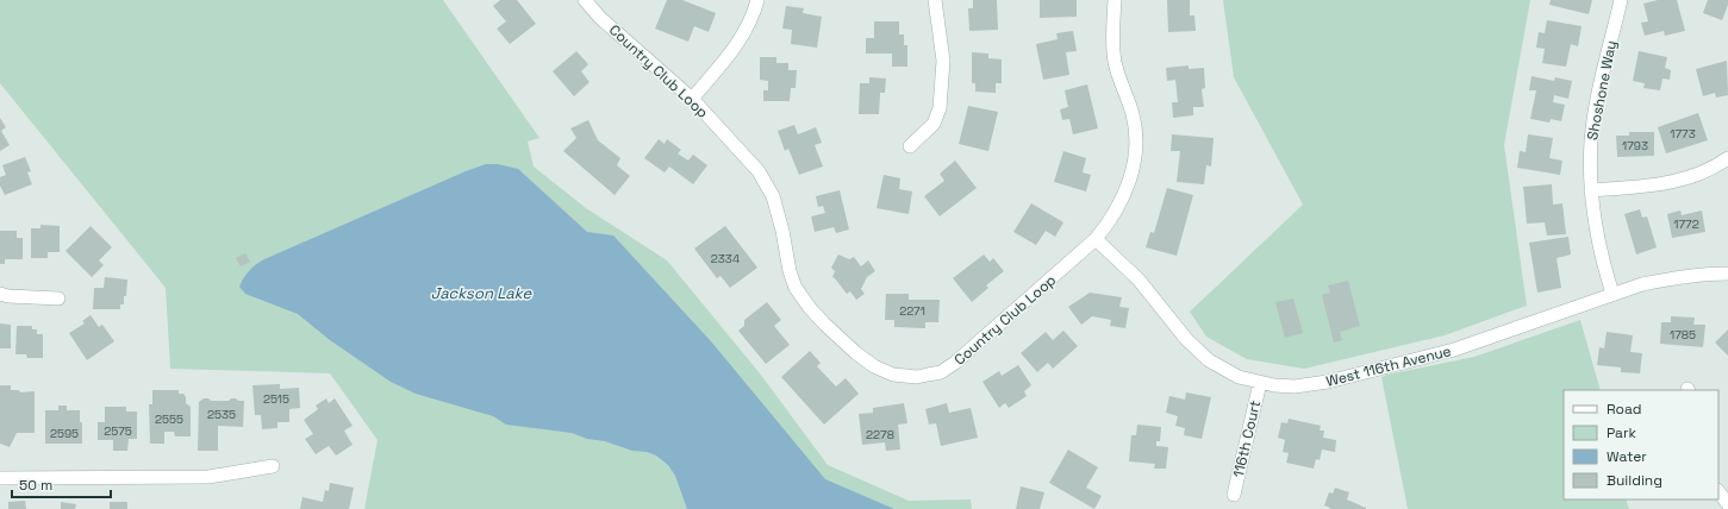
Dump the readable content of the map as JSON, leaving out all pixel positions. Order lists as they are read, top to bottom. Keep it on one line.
{"streets":{"street":["Country Club Loop","Shoshone Way","West 116th Avenue","116th Court"]},"crossings":[["Country Club Loop","West 116th Avenue"],["Shoshone Way","West 116th Avenue"],["West 116th Avenue","116th Court"]],"water":["Jackson Lake"],"house_numbers":["1773","1793","1772","2334","2271","1785","2515","2535","2555","2575","2595","2278"],"legend":["Road","Park","Water","Building"],"scale_bar":"50 m"}
